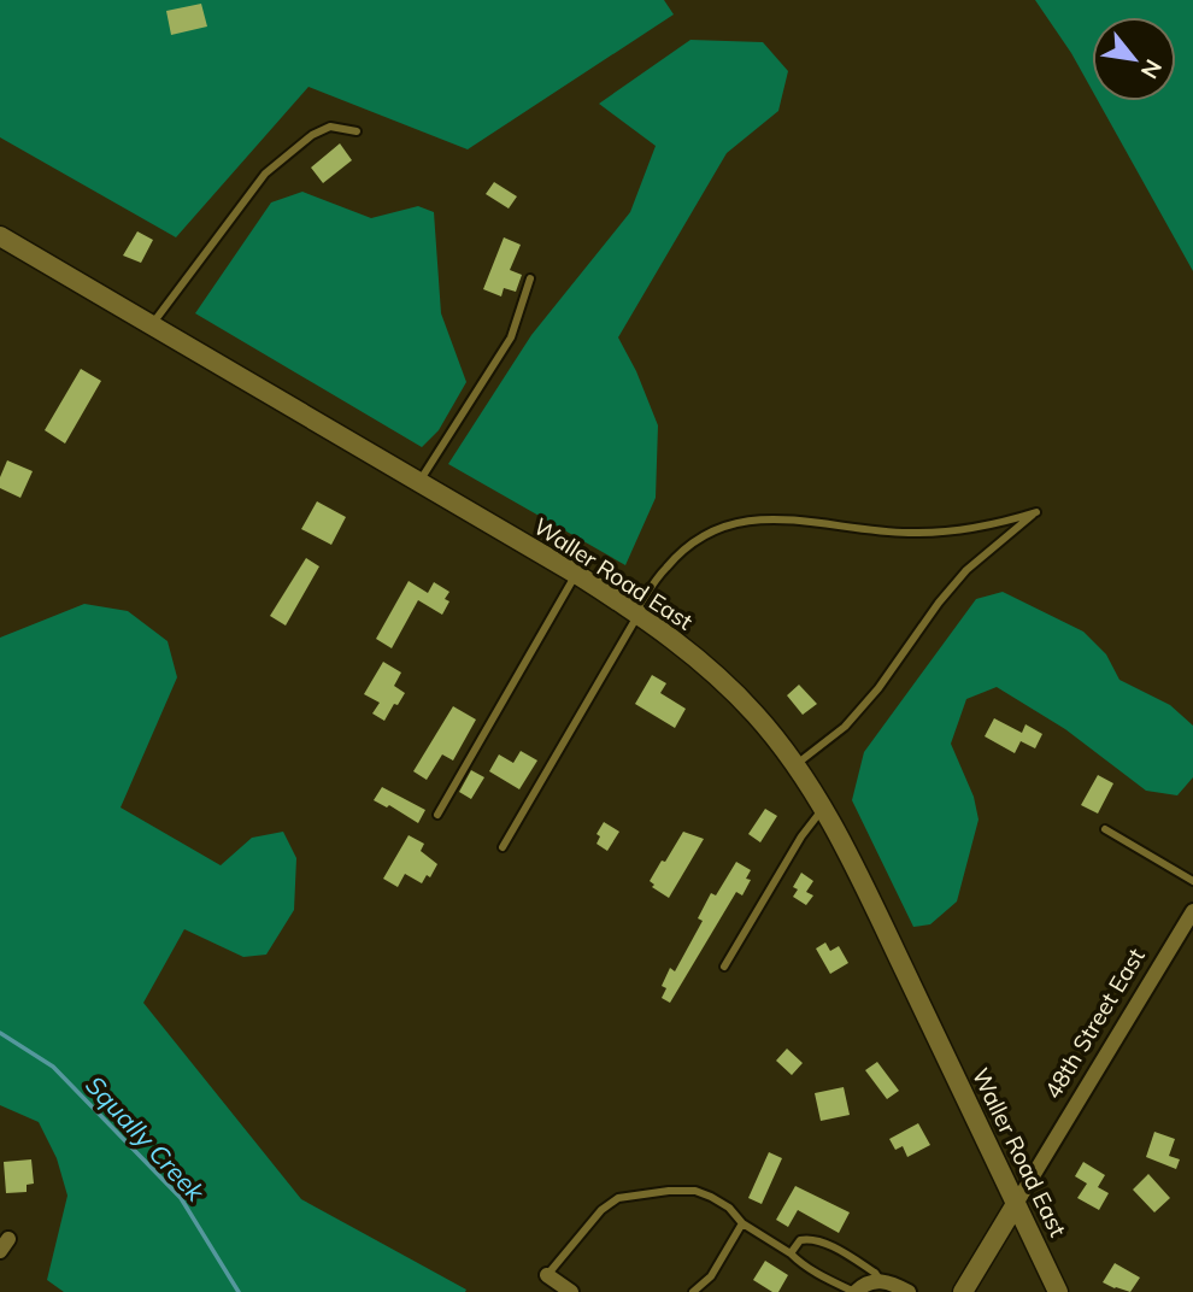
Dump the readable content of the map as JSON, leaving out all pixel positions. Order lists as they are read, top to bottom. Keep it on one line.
{"streets":{"street":["Waller Road East","48th Street East"]},"crossings":[["Waller Road East","48th Street East"]],"water":["Squally Creek"],"north":"bottom right"}
